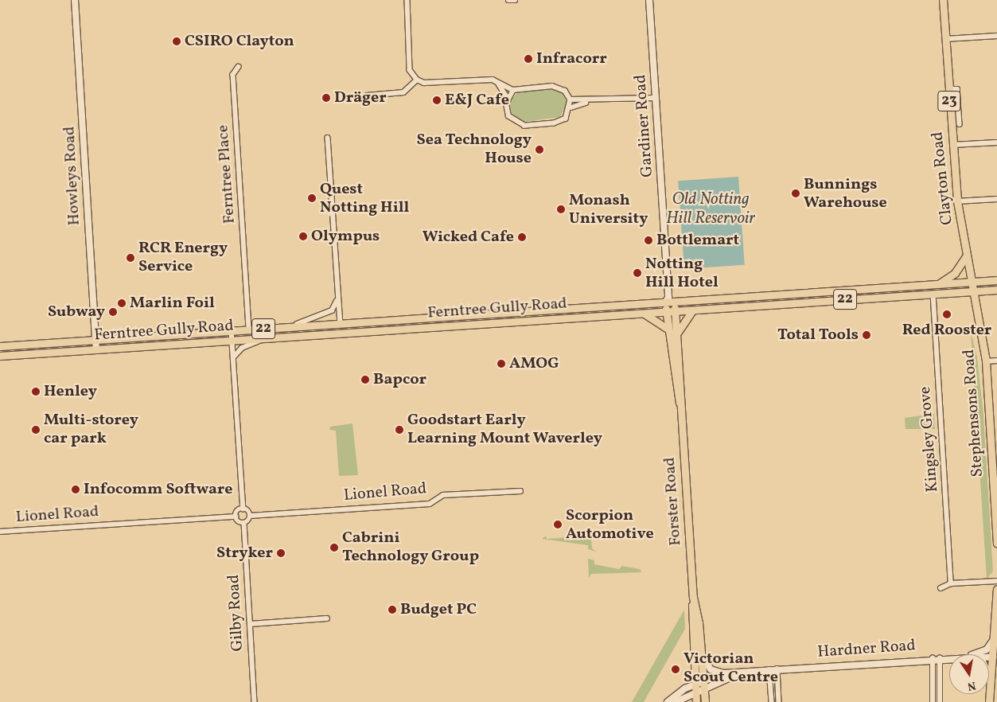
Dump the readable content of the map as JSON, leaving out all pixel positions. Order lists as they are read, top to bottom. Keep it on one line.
{"streets":{"main road":["23","Clayton Road","22","Ferntree Gully Road","Stephensons Road","Forster Road"],"street":["Gardiner Road","Ferntree Place","Howleys Road","Kingsley Grove","Lionel Road","Gilby Road","Hardner Road"]},"crossings":[["Gardiner Road","Ferntree Gully Road"],["Gardiner Road","Forster Road"],["Ferntree Place","Ferntree Gully Road"],["Howleys Road","Ferntree Gully Road"],["Clayton Road","Ferntree Gully Road"],["Clayton Road","Stephensons Road"],["Ferntree Gully Road","Stephensons Road"],["Ferntree Gully Road","Kingsley Grove"],["Ferntree Gully Road","Forster Road"],["Forster Road","Hardner Road"]],"water":["Old Notting Hill Reservoir"],"places":["CSIRO Clayton","Infracorr","Dräger","E&J Cafe","Sea Technology House","Bunnings Warehouse","Quest Notting Hill","Monash University","Olympus","Wicked Cafe","Bottlemart","RCR Energy Service","Notting Hill Hotel","Marlin Foil","Subway","Red Rooster","Total Tools","AMOG","Bapcor","Henley","Multi-storey car park","Goodstart Early Learning Mount Waverley","Infocomm Software","Scorpion Automotive","Cabrini Technology Group","Stryker","Budget PC","Victorian Scout Centre"],"north":"bottom"}
